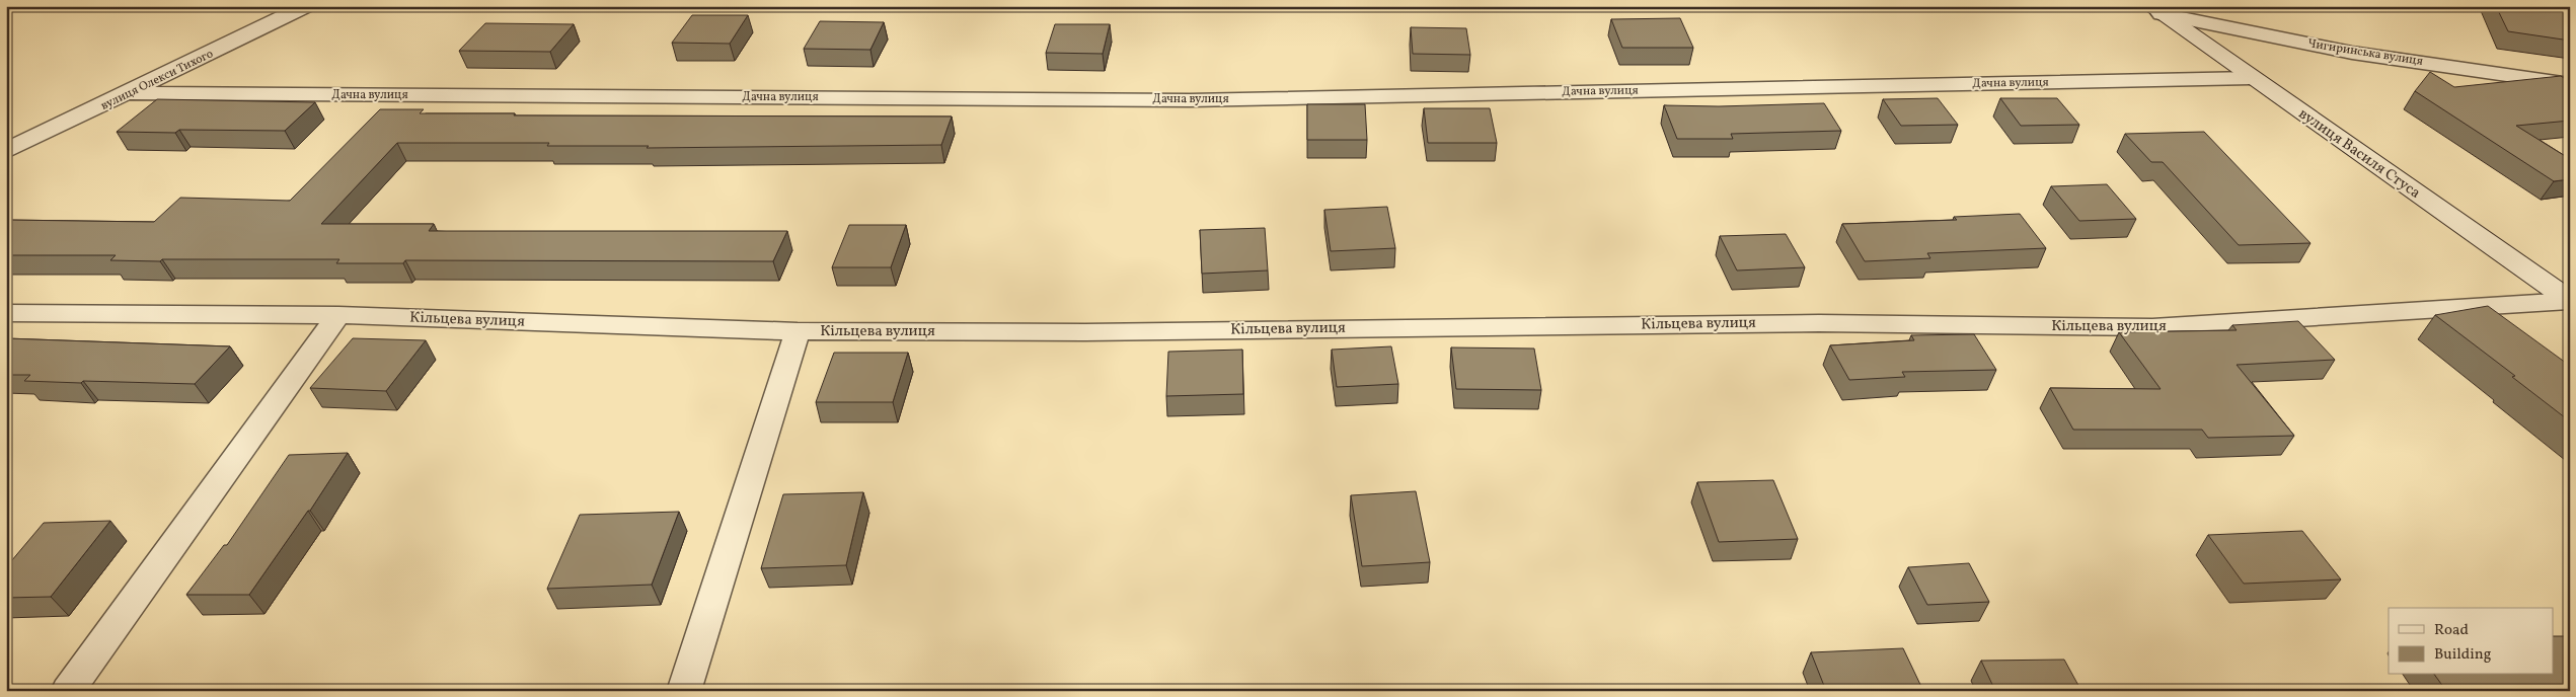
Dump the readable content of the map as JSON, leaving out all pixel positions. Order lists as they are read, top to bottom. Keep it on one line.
{"streets":{"street":["Чигиринська вулиця","вулиця Олекси Тихого","Дачна вулиця","вулиця Василя Стуса","Кільцева вулиця"]},"crossings":[["Чигиринська вулиця","вулиця Василя Стуса"],["вулиця Олекси Тихого","Дачна вулиця"],["Дачна вулиця","вулиця Василя Стуса"],["вулиця Василя Стуса","Кільцева вулиця"]],"legend":["Road","Building"]}
